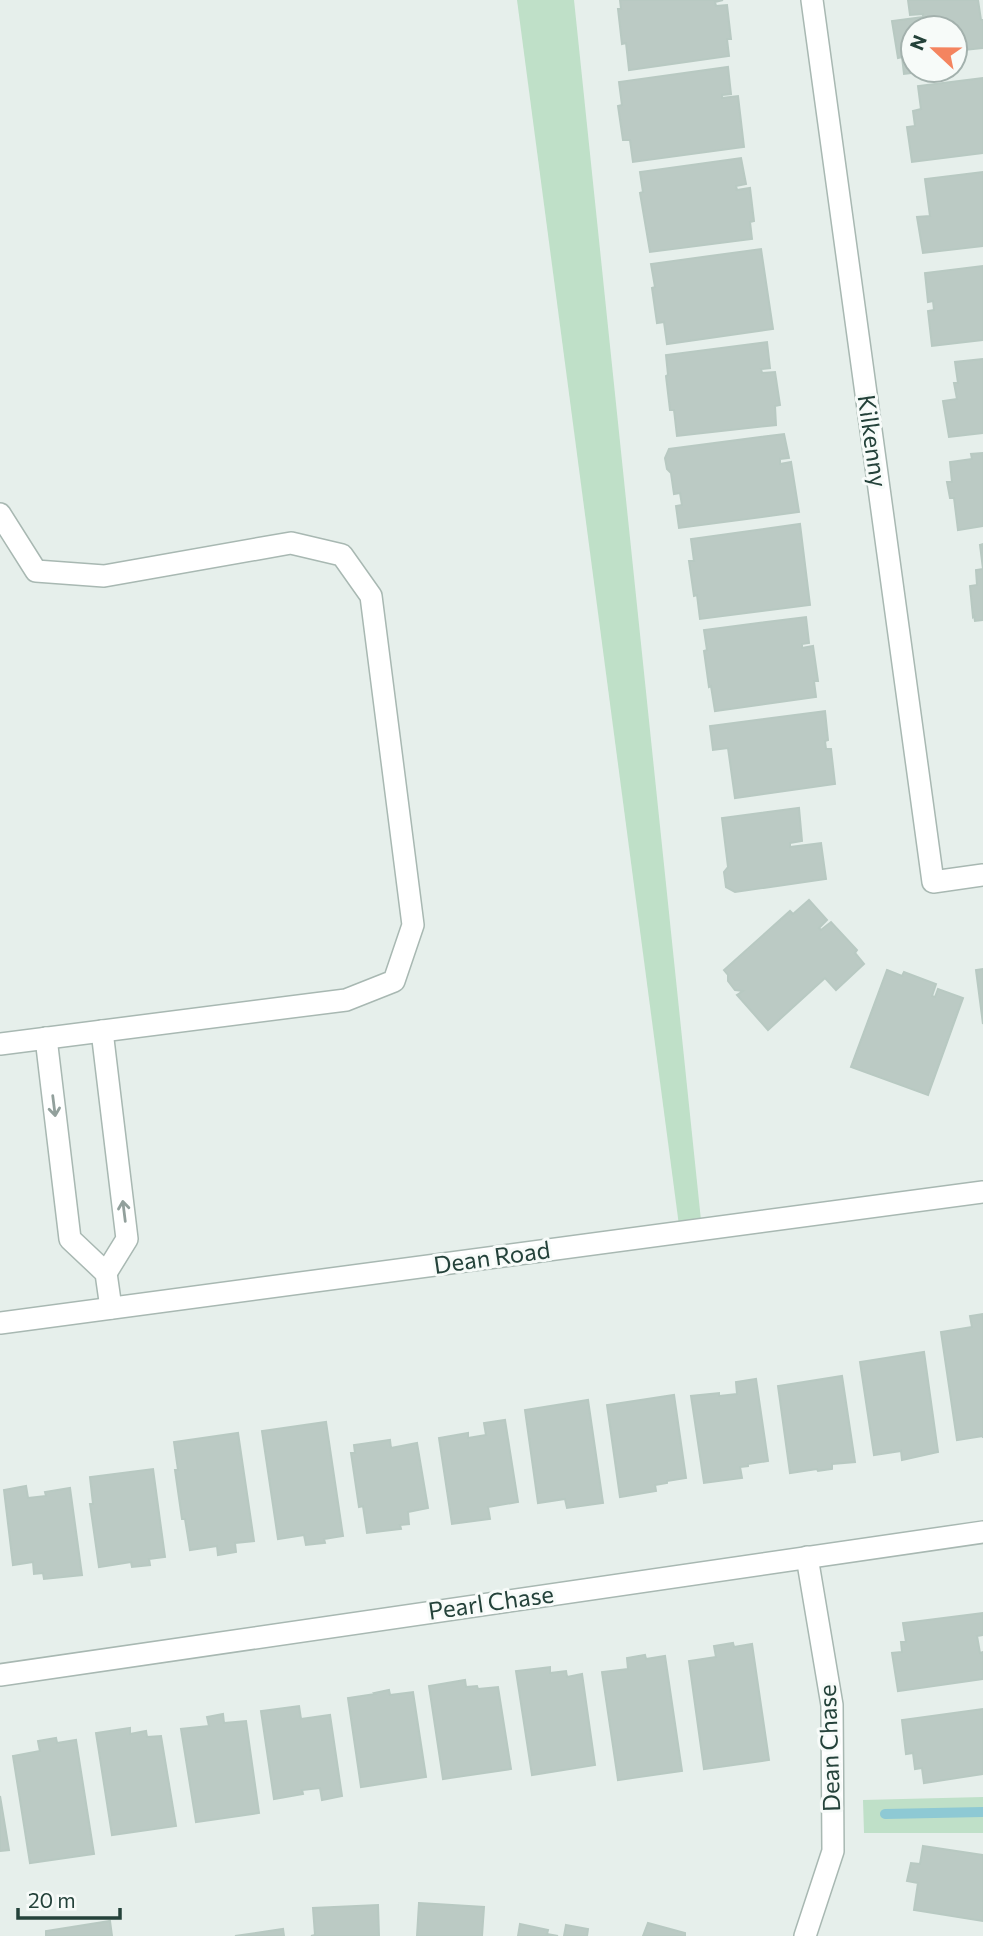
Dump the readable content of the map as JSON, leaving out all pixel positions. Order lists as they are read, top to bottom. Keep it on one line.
{"streets":{"street":["Kilkenny","Dean Road","Pearl Chase","Dean Chase"]},"crossings":[["Pearl Chase","Dean Chase"]],"scale_bar":"20 m","north":"left"}
